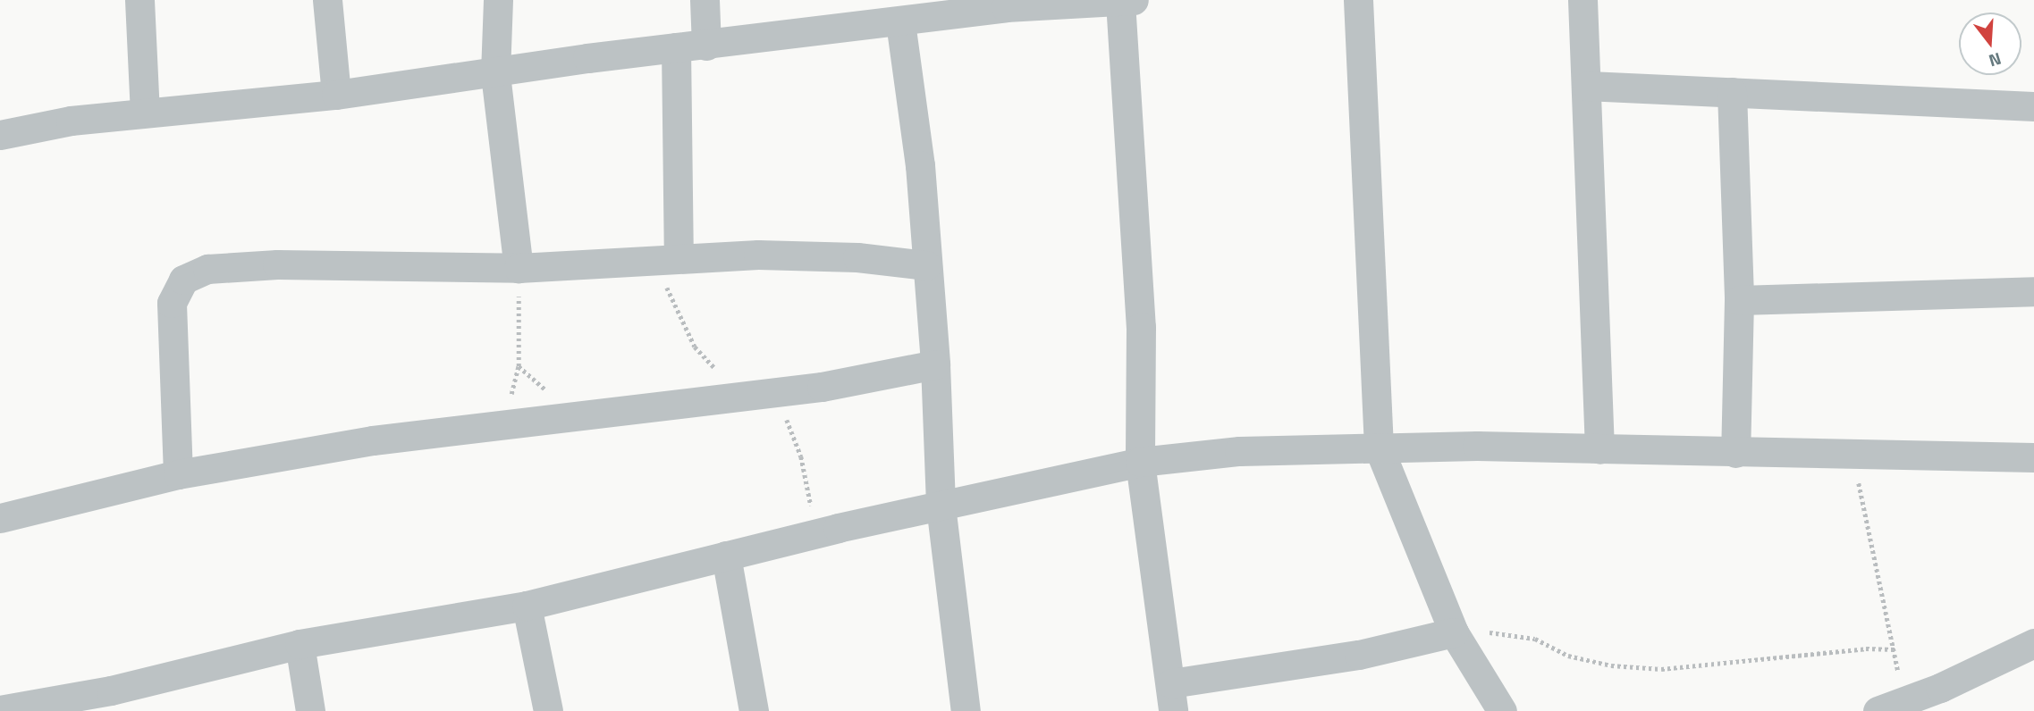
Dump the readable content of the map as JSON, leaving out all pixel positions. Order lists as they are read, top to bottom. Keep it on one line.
{"north":"bottom"}
